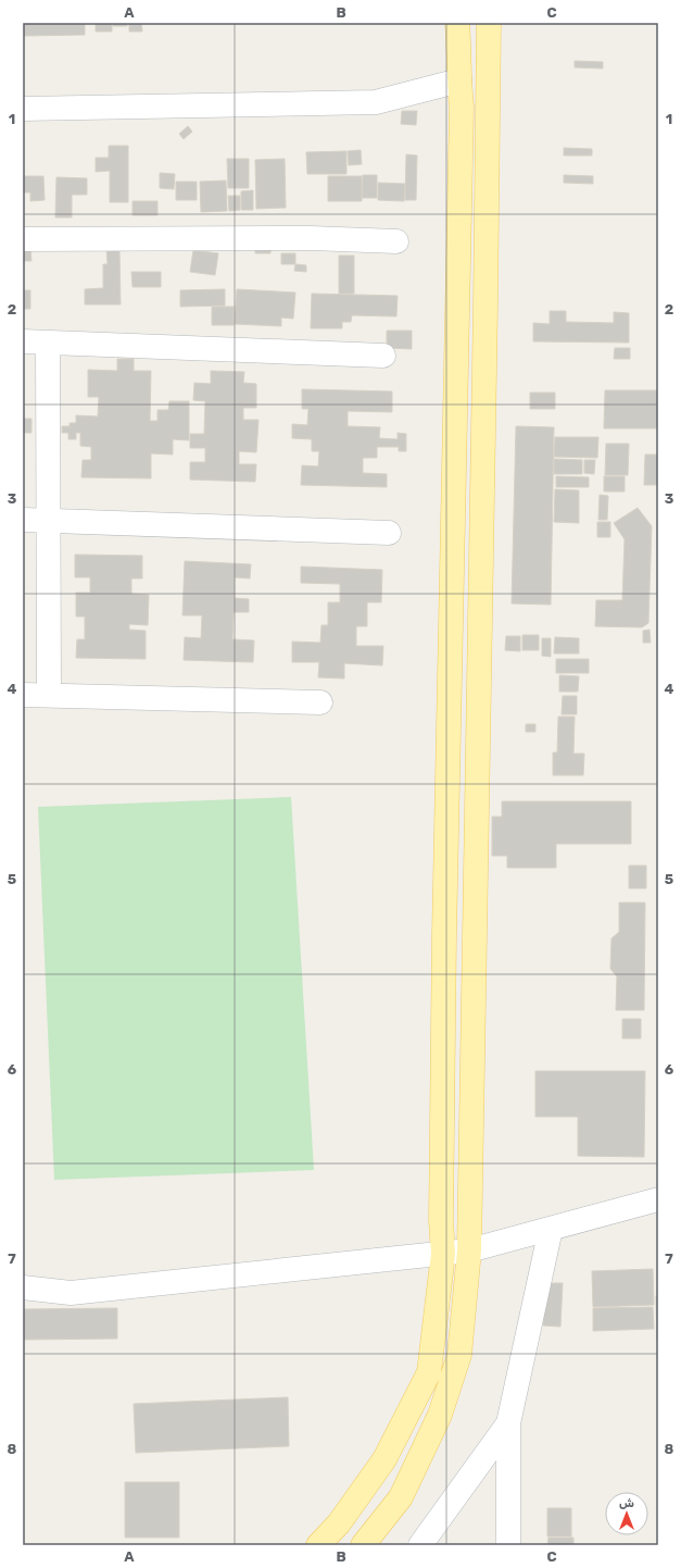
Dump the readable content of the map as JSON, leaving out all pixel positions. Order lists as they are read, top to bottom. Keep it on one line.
{"north":"top","grid":{"columns":["A","B","C"],"rows":["1","2","3","4","5","6","7","8"]}}
